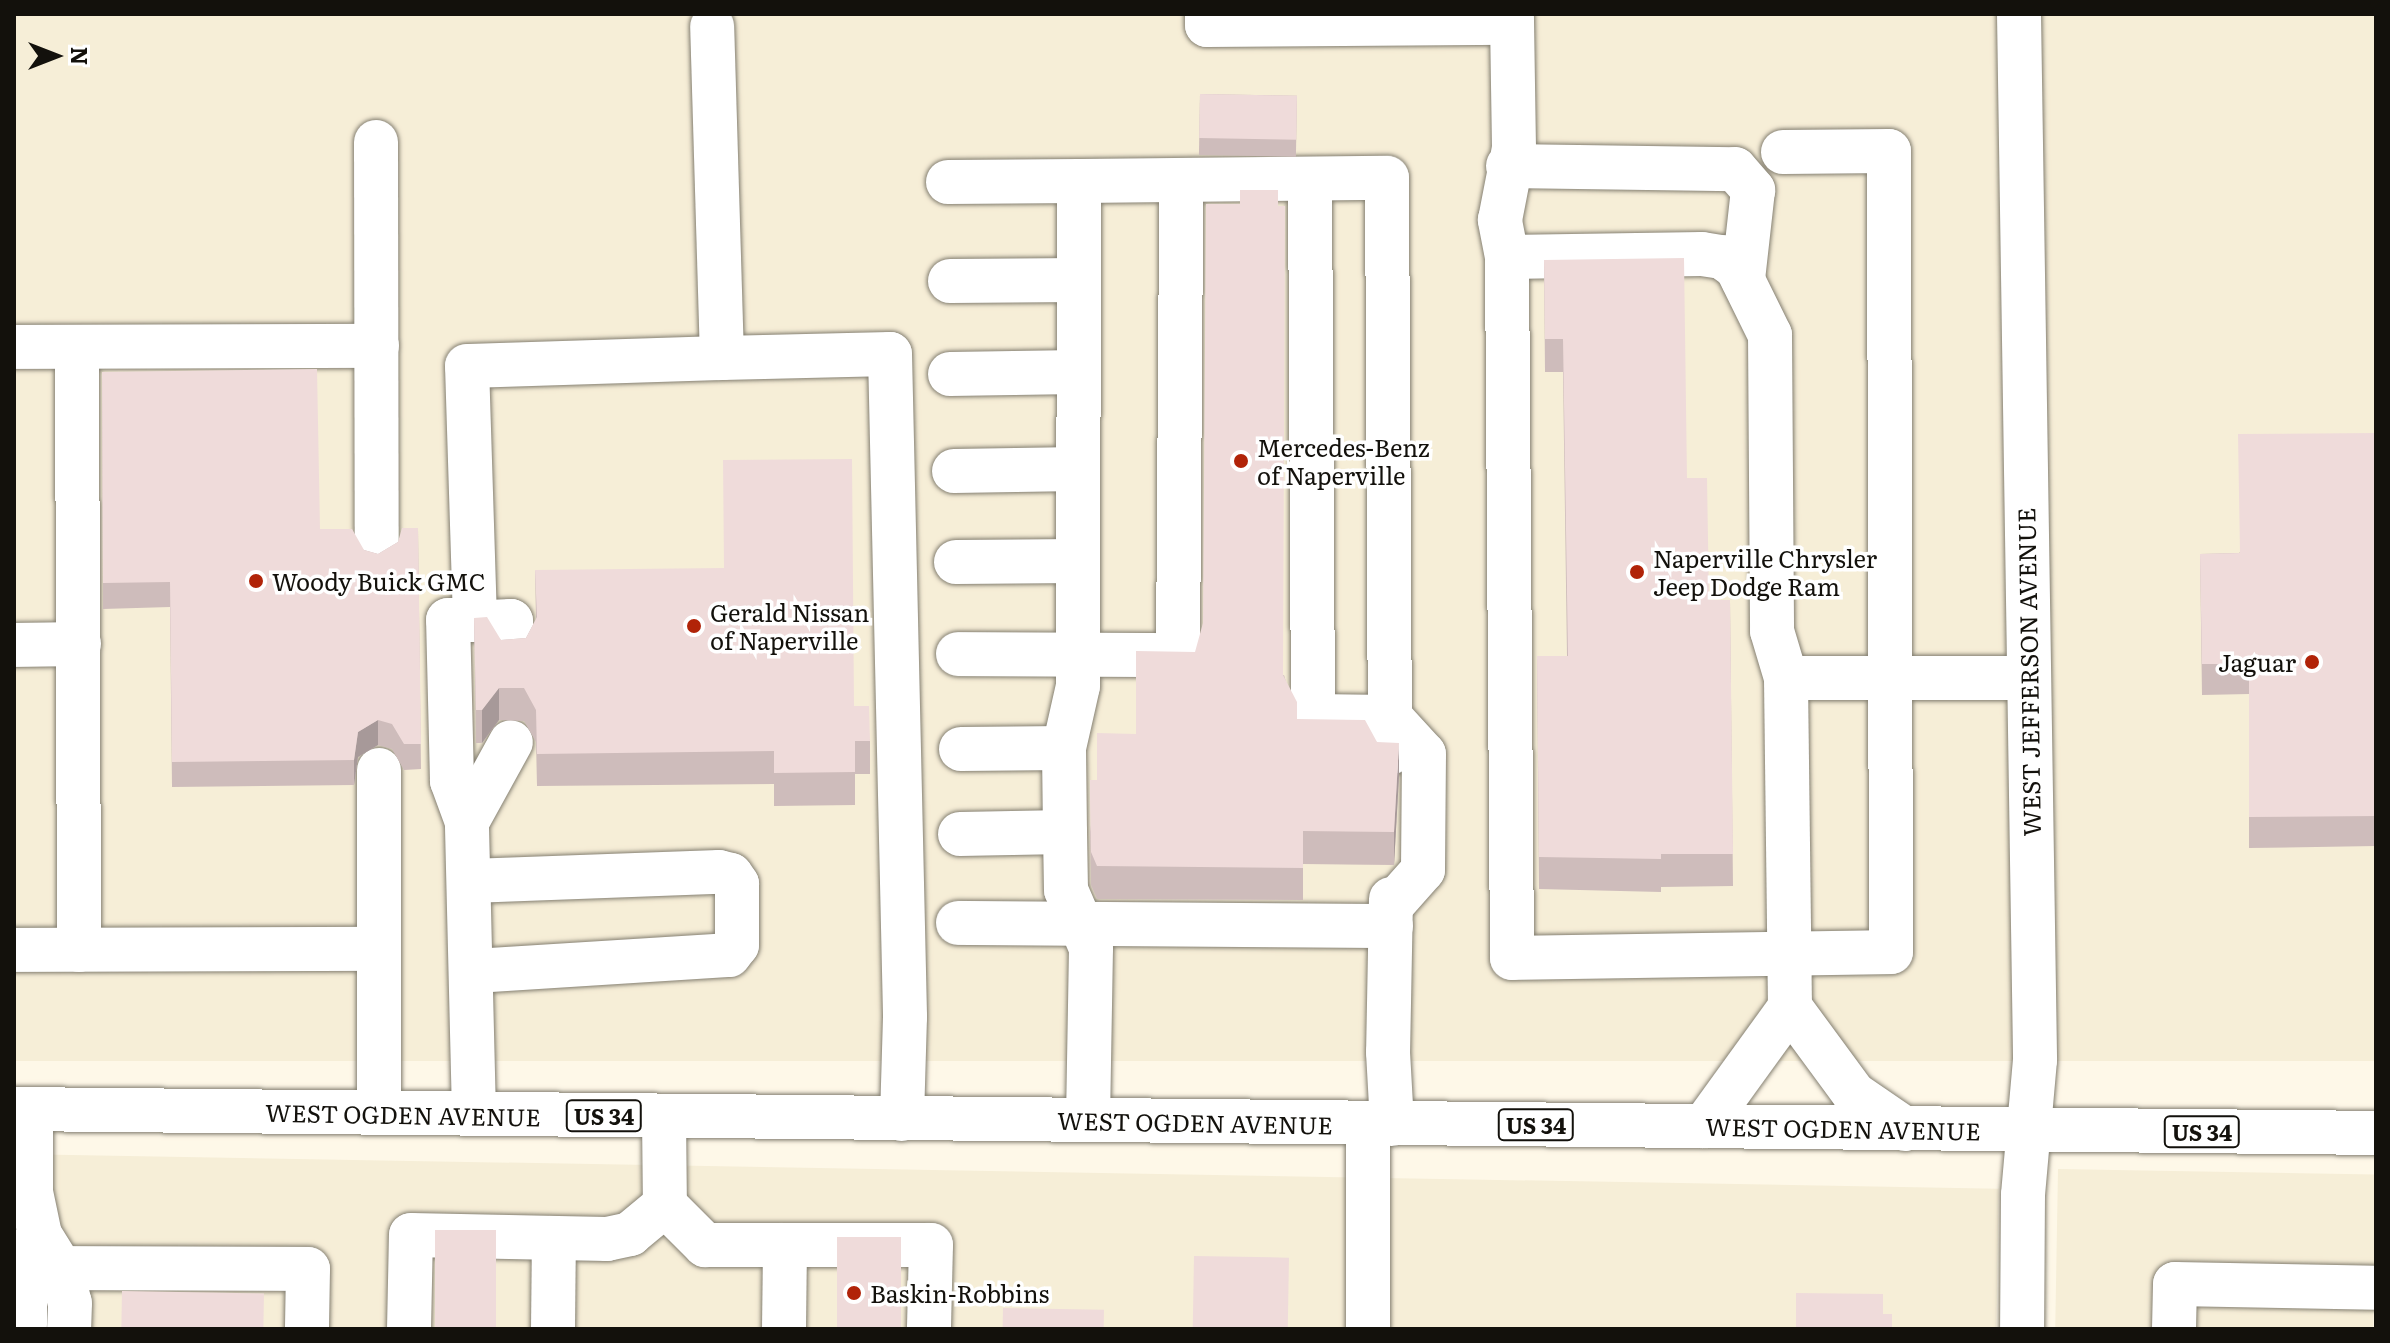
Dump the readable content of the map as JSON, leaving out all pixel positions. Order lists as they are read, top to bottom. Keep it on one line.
{"streets":{"main road":["WEST JEFFERSON AVENUE","WEST OGDEN AVENUE","US 34"]},"crossings":[["WEST JEFFERSON AVENUE","WEST OGDEN AVENUE"]],"places":["Mercedes-Benz of Naperville","Naperville Chrysler Jeep Dodge Ram","Woody Buick GMC","Gerald Nissan of Naperville","Jaguar","Baskin-Robbins"],"north":"right"}
